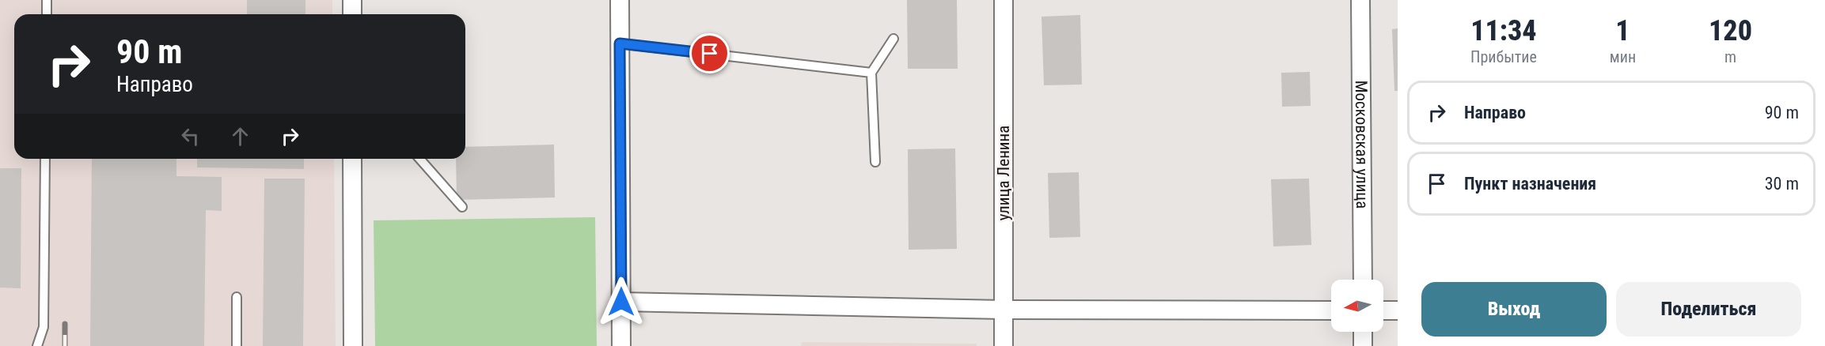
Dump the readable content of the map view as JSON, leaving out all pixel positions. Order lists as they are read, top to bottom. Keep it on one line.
{"streets":{"street":["Московская улица","улица Ленина"]},"north":"left","page":{"eta":["11:34","Прибытие","1","мин","120","m"],"turn":["90 m","Направо"],"list":[{"name":"Направо","value":"90 m"},{"name":"Пункт назначения","value":"30 m"}],"buttons":["Выход","Поделиться"]}}
